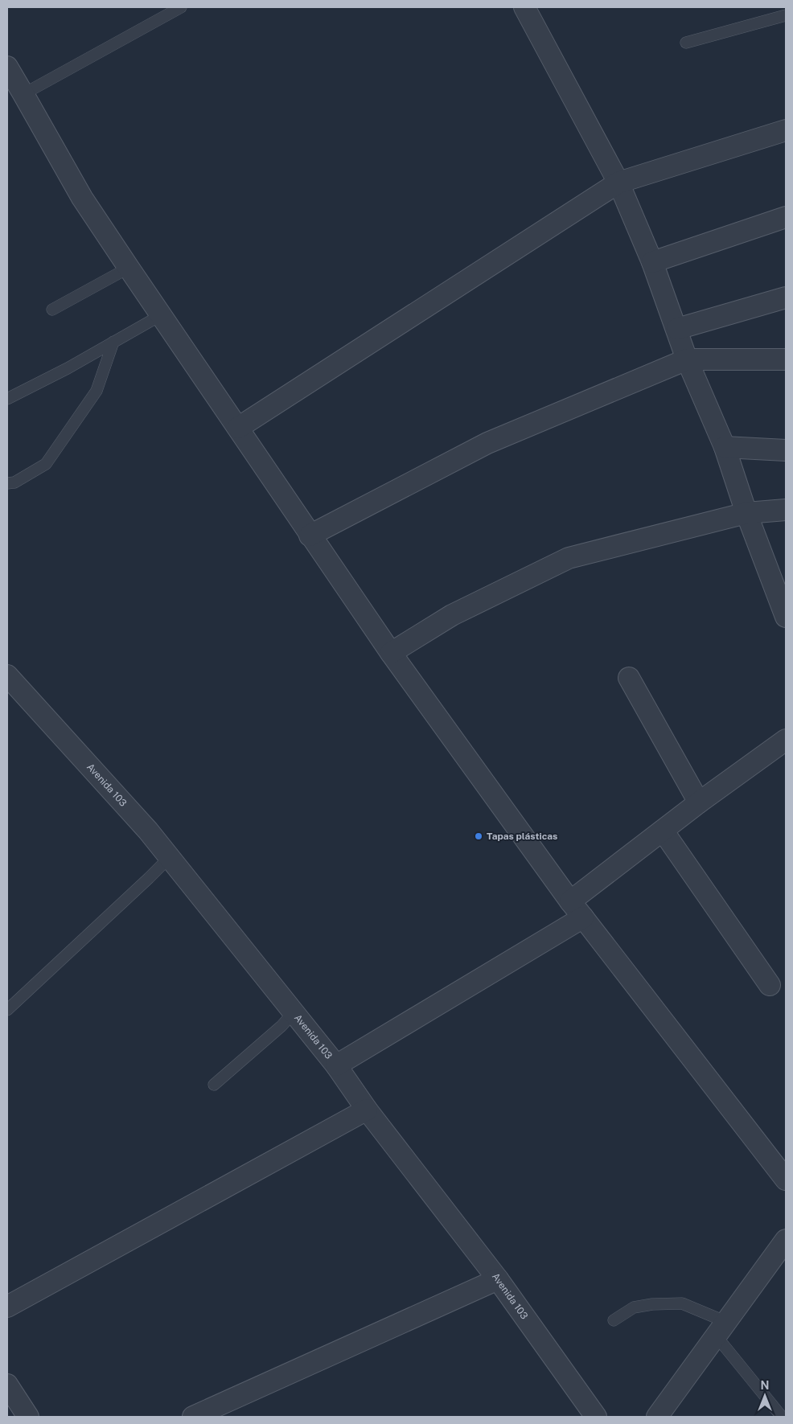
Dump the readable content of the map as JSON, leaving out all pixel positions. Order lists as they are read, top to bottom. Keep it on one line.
{"streets":{"street":["Avenida 103"]},"places":["Tapas plásticas"],"north":"top"}
